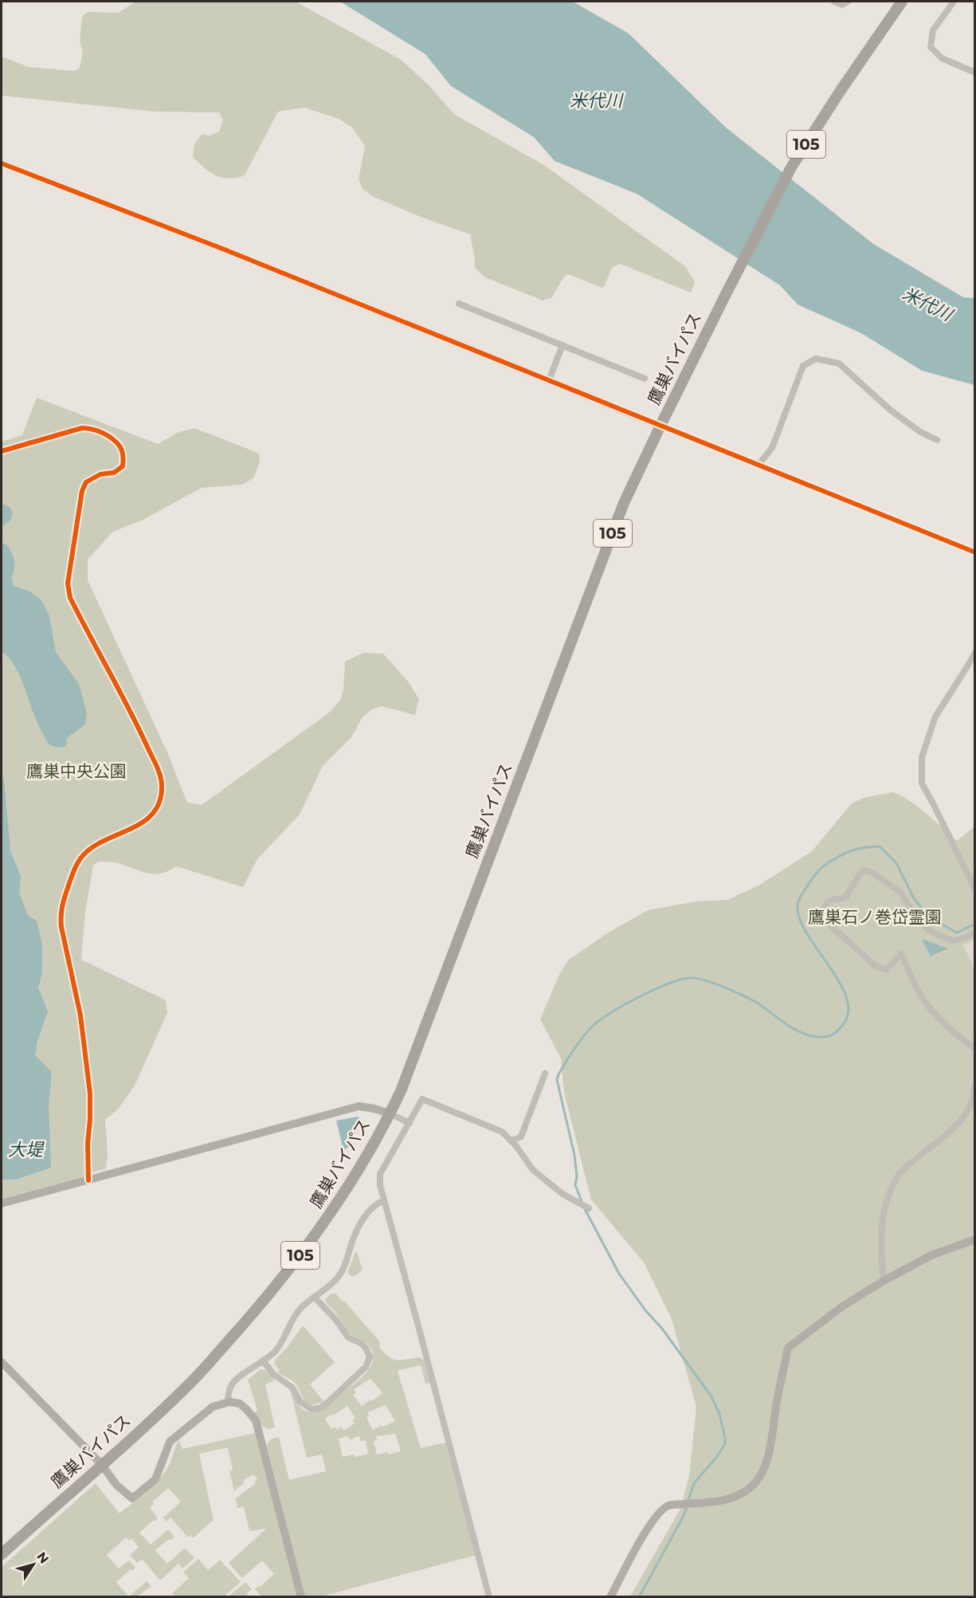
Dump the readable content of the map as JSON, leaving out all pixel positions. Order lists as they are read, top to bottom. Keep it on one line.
{"streets":{"highway":["105","鷹巣バイパス"]},"water":["米代川","大堤"],"parks":["鷹巣中央公園","鷹巣石ノ巻岱霊園"],"north":"top right"}
